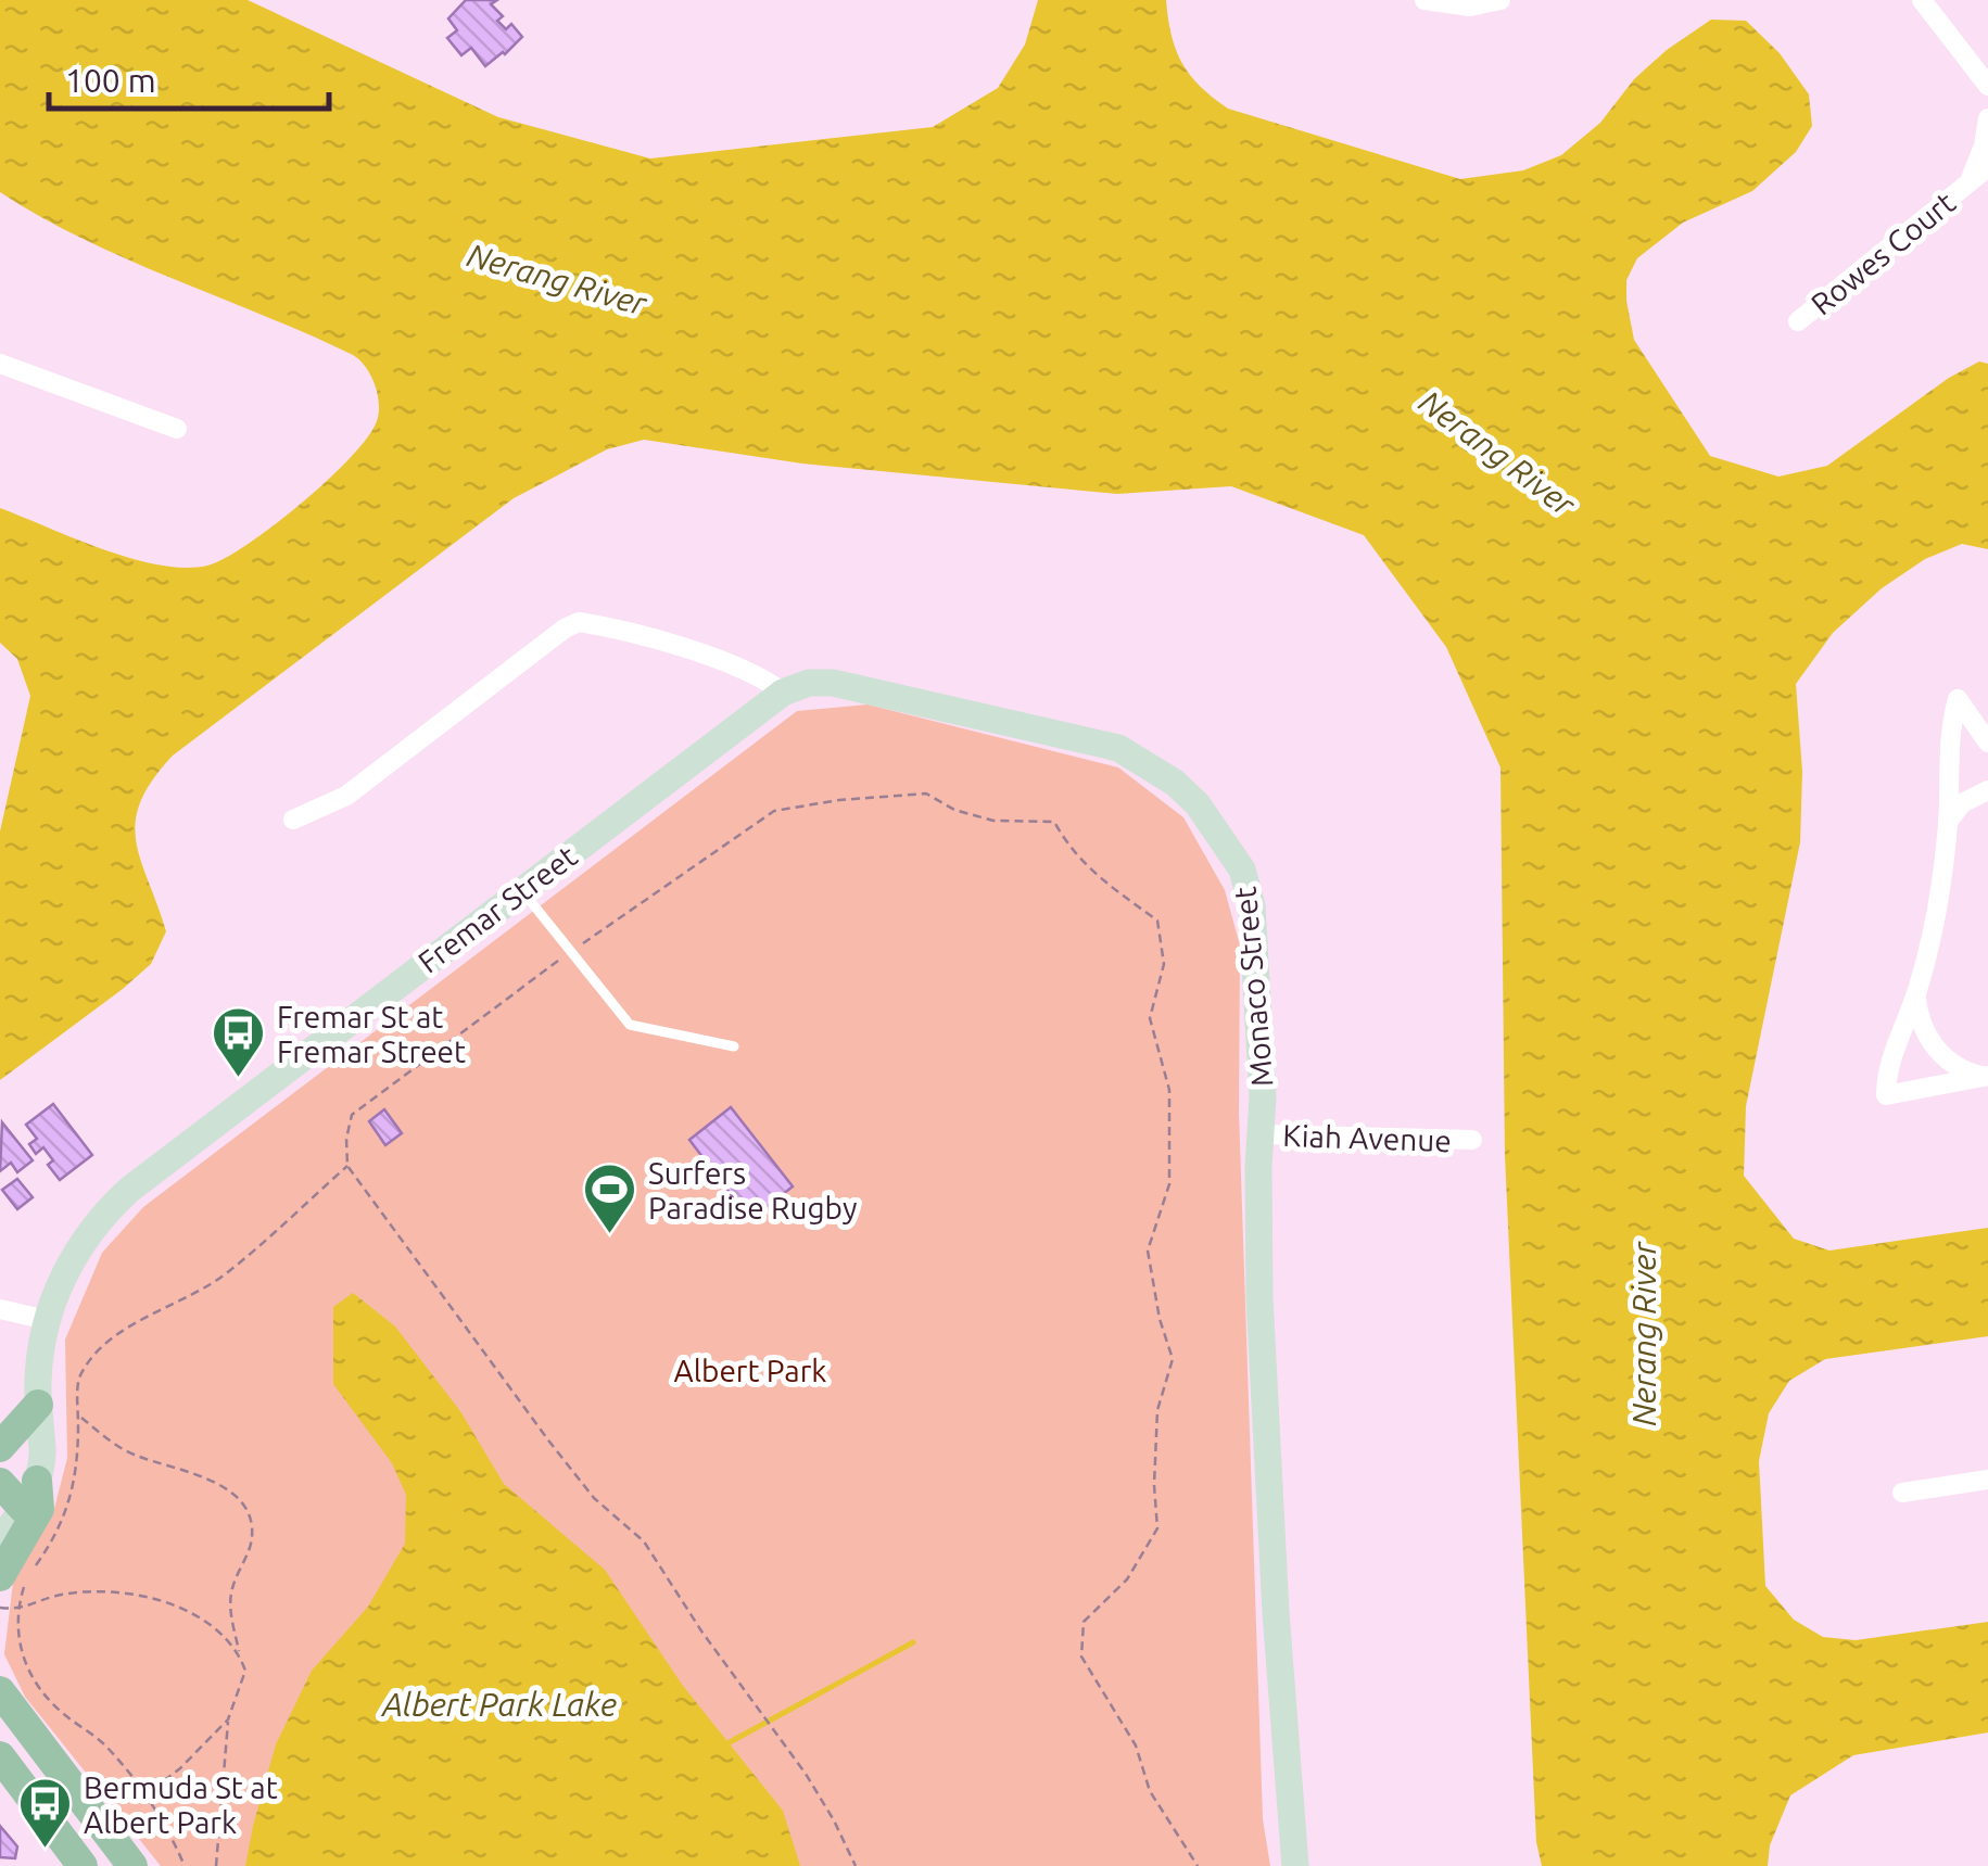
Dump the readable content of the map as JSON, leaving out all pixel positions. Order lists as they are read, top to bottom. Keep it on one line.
{"streets":{"street":["Rowes Court","Fremar Street","Monaco Street","Kiah Avenue"]},"crossings":[["Fremar Street","Monaco Street"],["Monaco Street","Kiah Avenue"]],"water":["Nerang River","Albert Park Lake"],"parks":["Albert Park"],"places":{"bus stop":["Fremar St at Fremar Street","Bermuda St at Albert Park"],"sports":["Surfers Paradise Rugby"]},"scale_bar":"100 m"}
